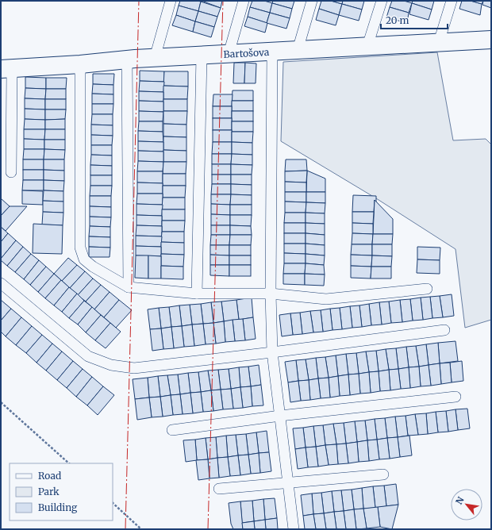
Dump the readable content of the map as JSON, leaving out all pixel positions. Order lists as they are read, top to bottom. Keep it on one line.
{"streets":{"street":["Bartošova"]},"legend":["Road","Park","Building"],"scale_bar":"20 m","north":"top left"}
